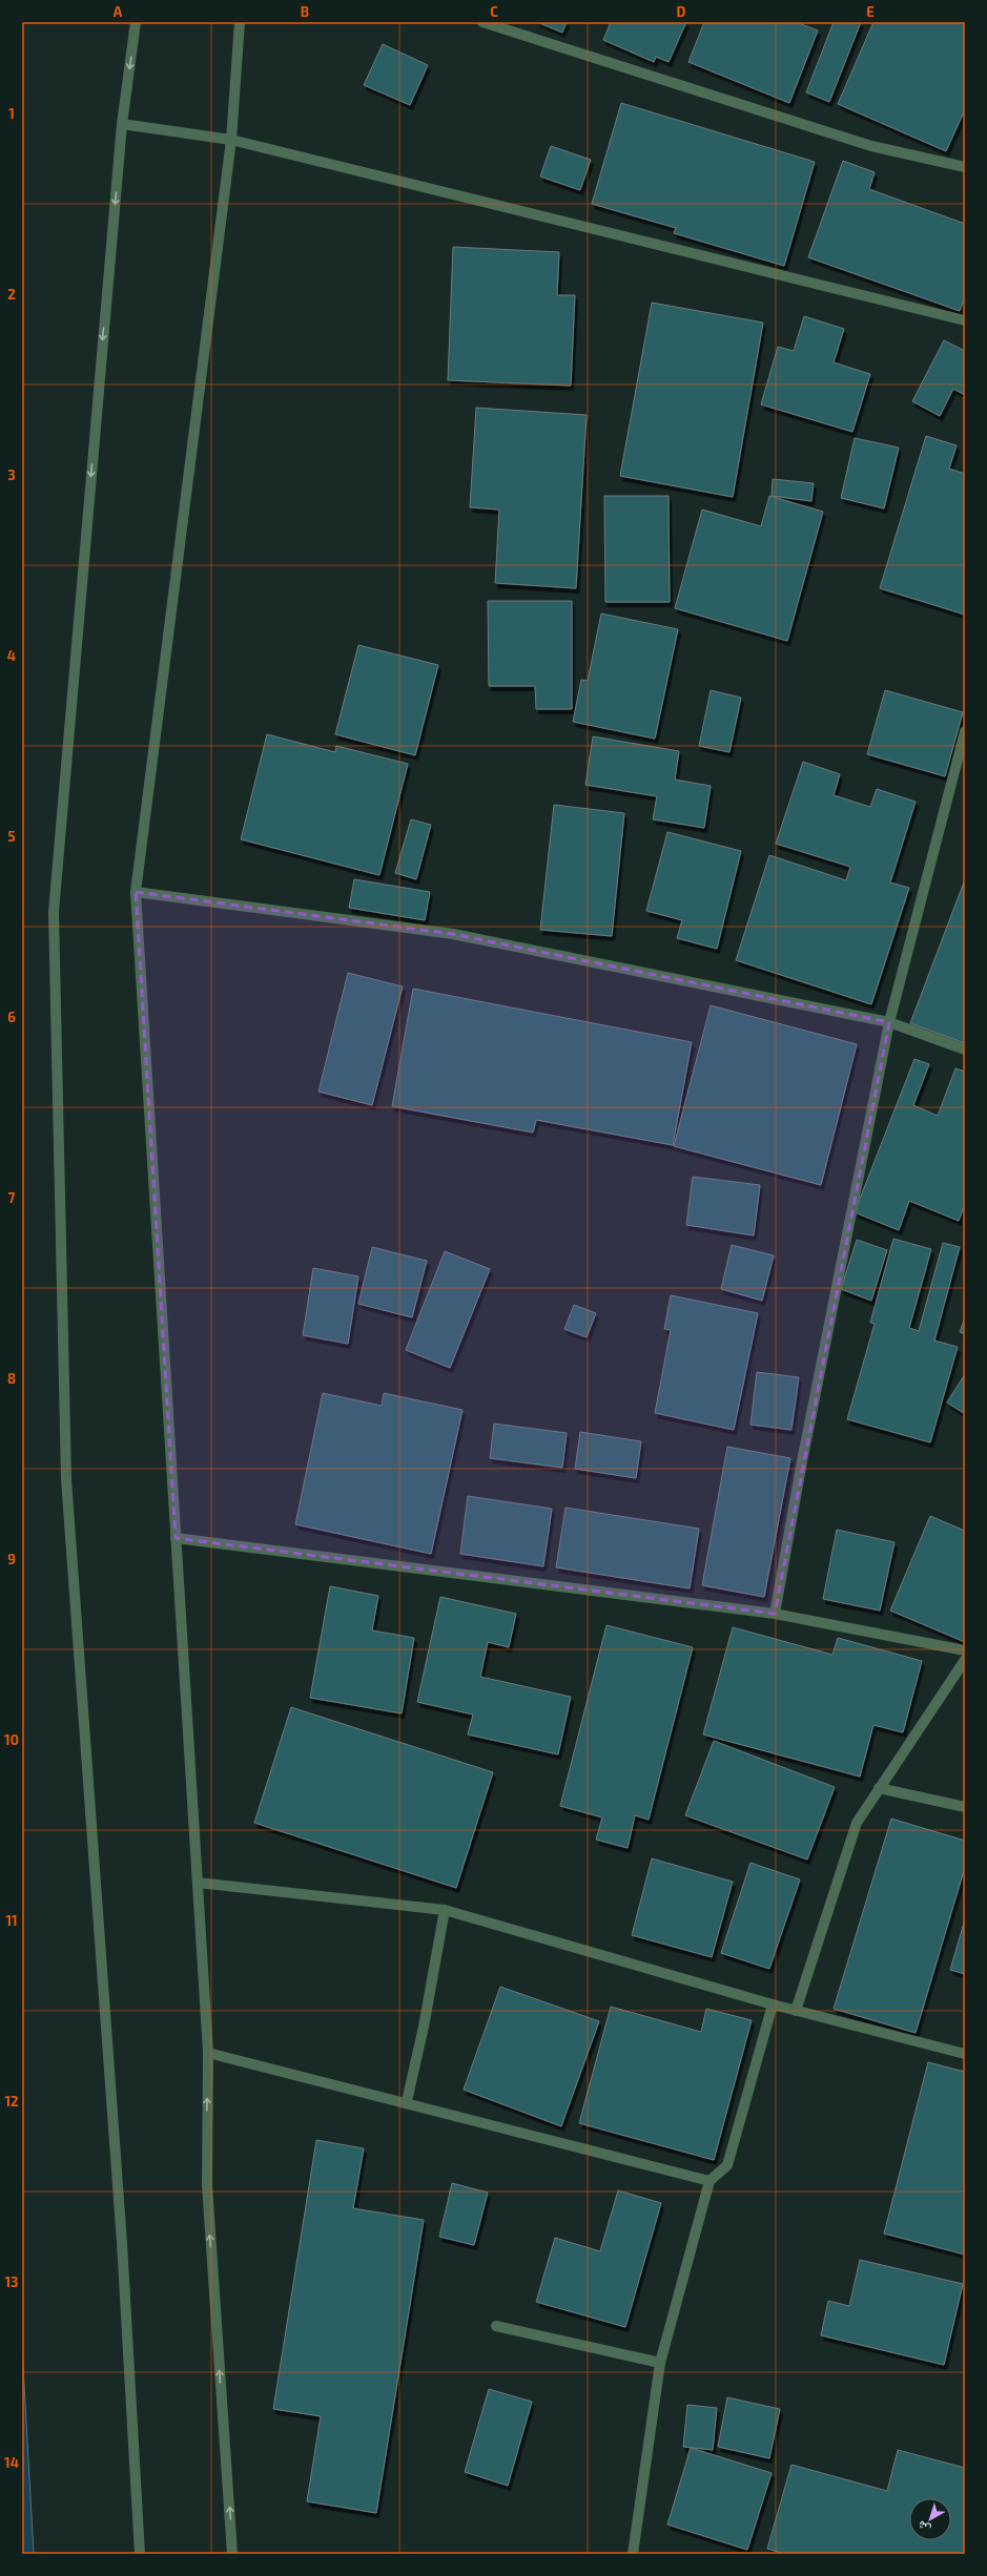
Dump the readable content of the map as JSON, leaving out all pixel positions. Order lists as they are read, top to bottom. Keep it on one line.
{"north":"bottom left","grid":{"columns":["A","B","C","D","E"],"rows":["1","2","3","4","5","6","7","8","9","10","11","12","13","14"]}}
